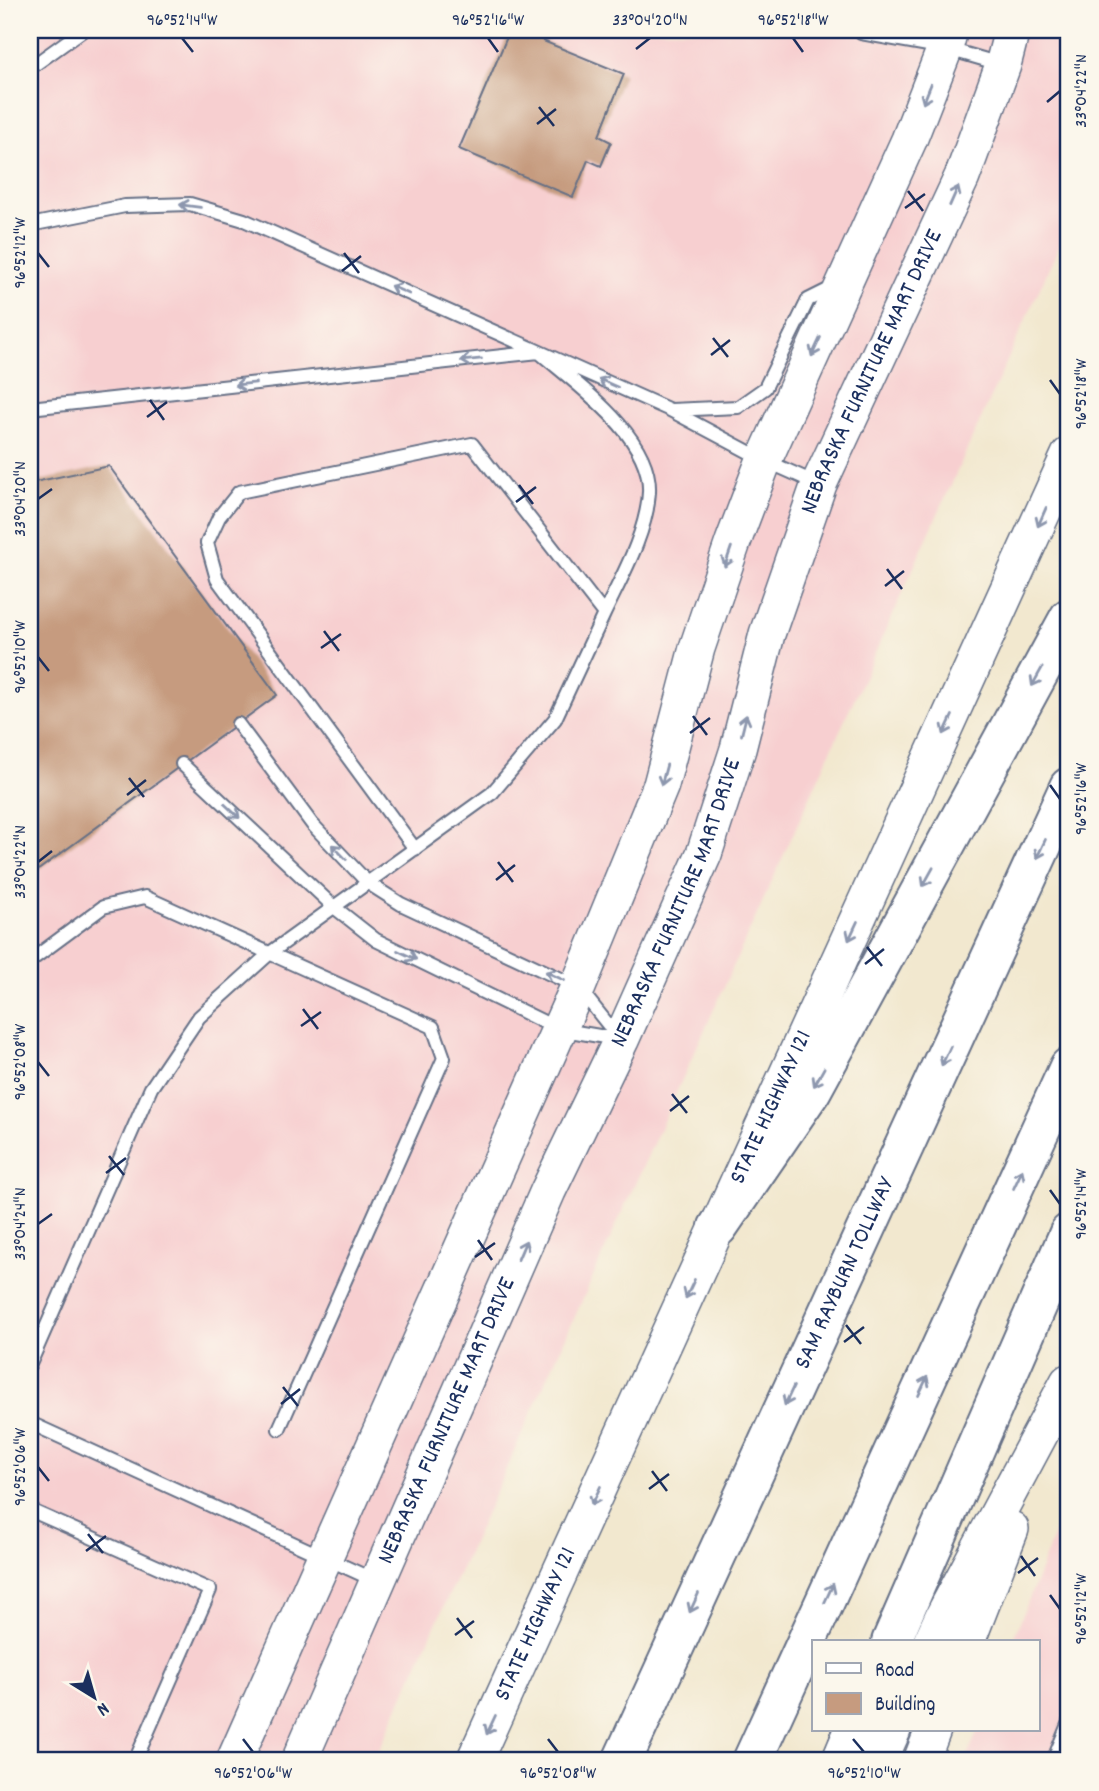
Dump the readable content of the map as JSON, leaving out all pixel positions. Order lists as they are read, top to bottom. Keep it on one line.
{"streets":{"highway":["SAM RAYBURN TOLLWAY"],"street":["NEBRASKA FURNITURE MART DRIVE","STATE HIGHWAY 121"]},"legend":["Road","Building"],"north":"bottom right","coordinates":["96°52'14\"W","96°52'16\"W","33°04'20\"N","96°52'18\"W","33°04'22\"N","96°52'12\"W","96°52'10\"W","96°52'08\"W","33°04'24\"N","96°52'06\"W"]}
